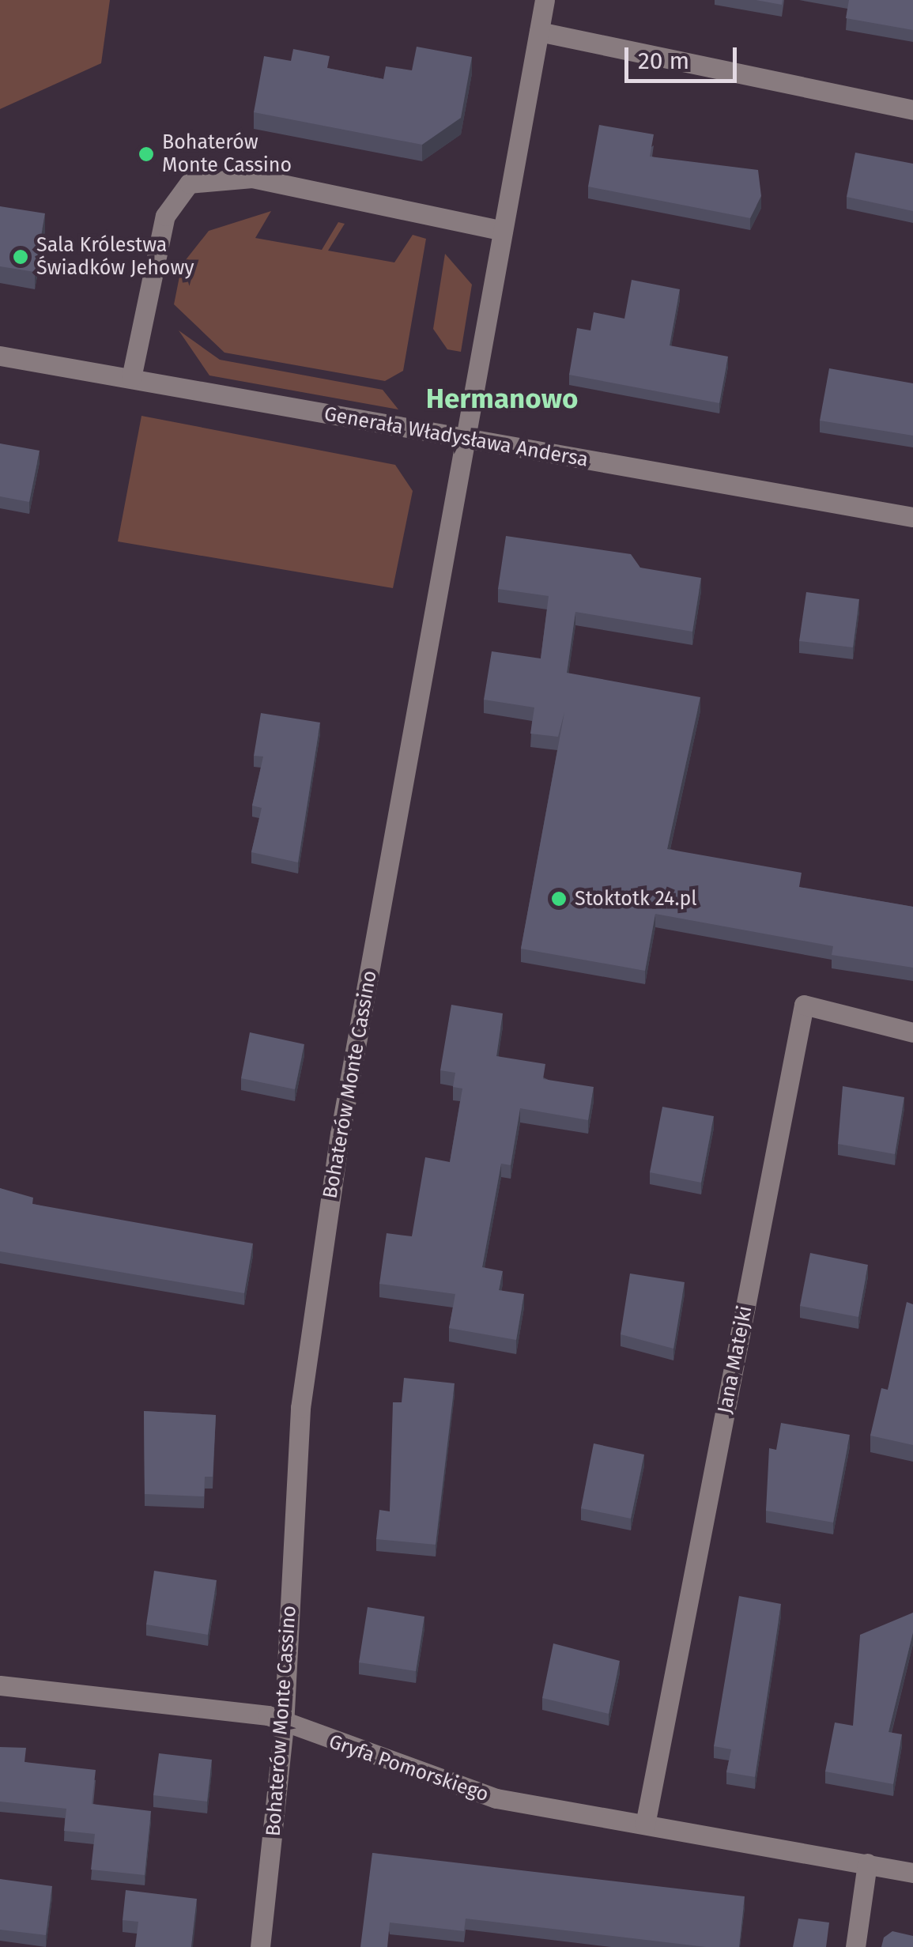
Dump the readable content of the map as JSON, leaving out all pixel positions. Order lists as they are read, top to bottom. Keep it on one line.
{"streets":{"street":["Generała Władysława Andersa","Bohaterów Monte Cassino","Jana Matejki","Gryfa Pomorskiego"]},"crossings":[["Generała Władysława Andersa","Bohaterów Monte Cassino"],["Bohaterów Monte Cassino","Gryfa Pomorskiego"],["Jana Matejki","Gryfa Pomorskiego"]],"districts":["Hermanowo"],"places":["Bohaterów Monte Cassino","Sala Królestwa Świadków Jehowy","Stoktotk 24.pl"],"scale_bar":"20 m"}
